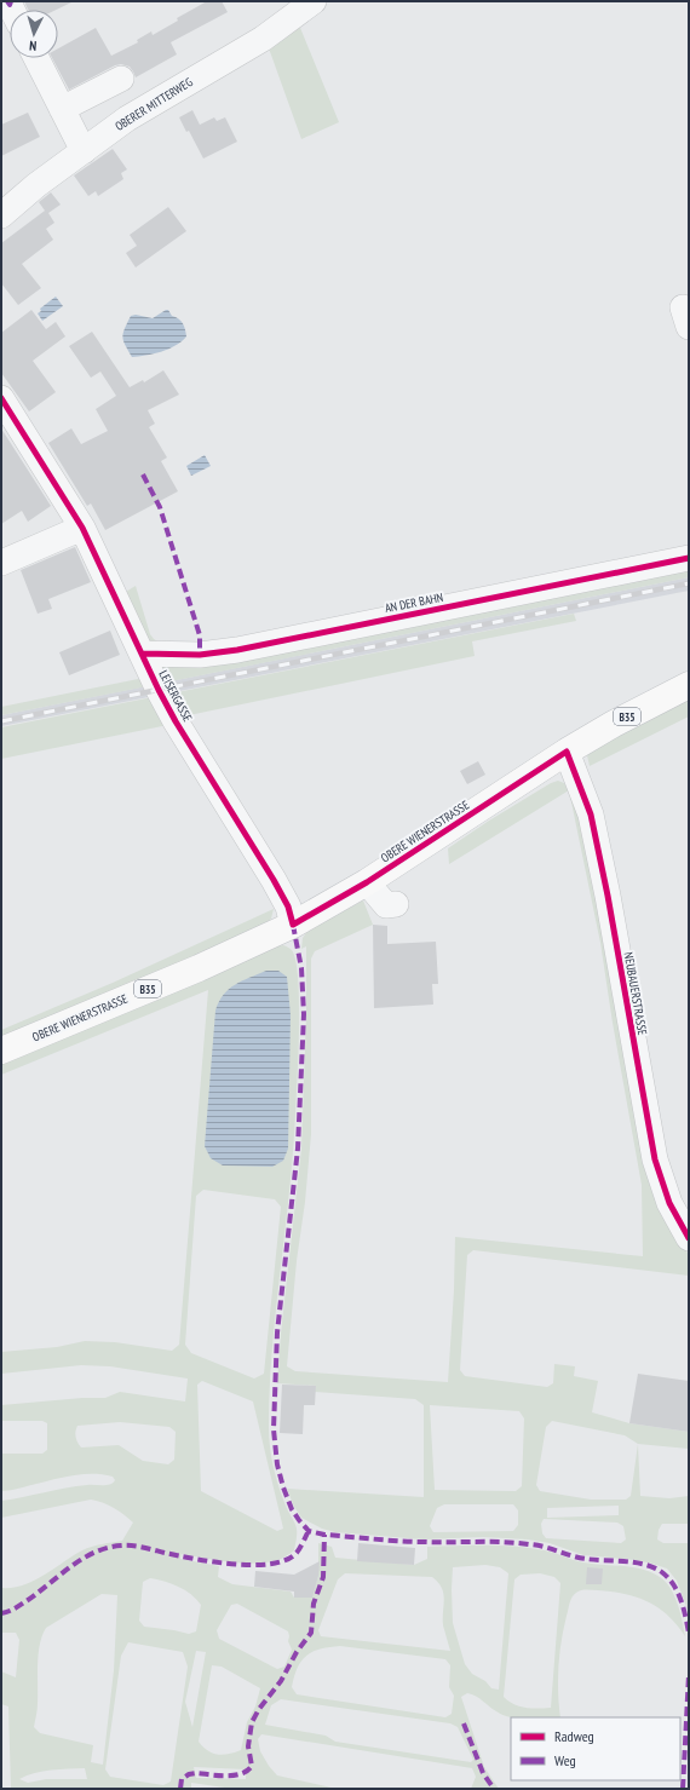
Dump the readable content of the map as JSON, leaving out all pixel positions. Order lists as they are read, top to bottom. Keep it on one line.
{"streets":{"main road":["B35","OBERE WIENERSTRASSE"],"street":["OBERER MITTERWEG","AN DER BAHN","LEISERGASSE","NEUBAUERSTRASSE"]},"crossings":[["AN DER BAHN","LEISERGASSE"],["LEISERGASSE","OBERE WIENERSTRASSE"],["OBERE WIENERSTRASSE","NEUBAUERSTRASSE"]],"legend":["Radweg","Weg"],"north":"bottom"}
